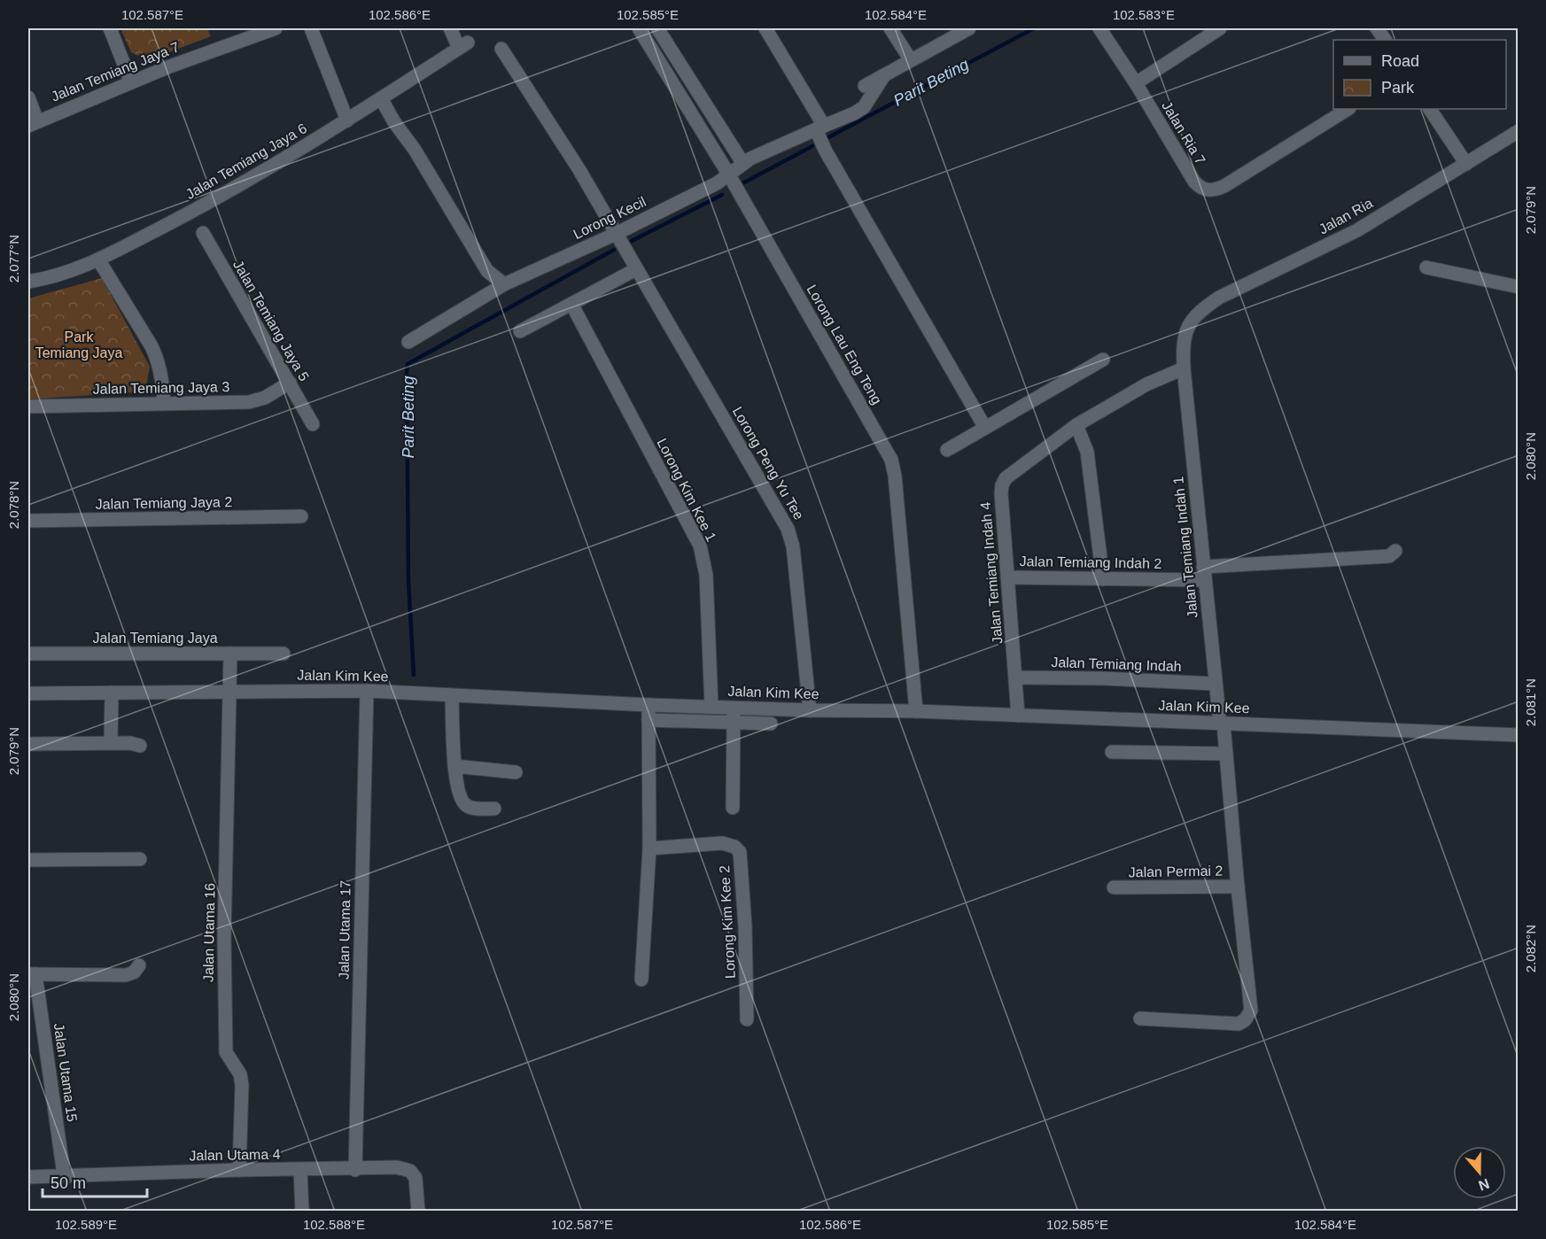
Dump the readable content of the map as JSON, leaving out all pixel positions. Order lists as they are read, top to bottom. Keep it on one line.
{"streets":{"street":["Jalan Temiang Jaya 7","Jalan Ria 7","Jalan Temiang Jaya 6","Jalan Ria","Lorong Kecil","Jalan Temiang Jaya 5","Lorong Lau Eng Teng","Jalan Temiang Jaya 3","Lorong Peng Yu Tee","Lorong Kim Kee 1","Jalan Temiang Jaya 2","Jalan Temiang Indah 1","Jalan Temiang Indah 2","Jalan Temiang Indah 4","Jalan Temiang Jaya","Jalan Temiang Indah","Jalan Kim Kee","Jalan Permai 2","Lorong Kim Kee 2","Jalan Utama 17","Jalan Utama 16","Jalan Utama 15","Jalan Utama 4"]},"crossings":[["Jalan Ria","Jalan Temiang Indah 1"],["Lorong Kecil","Lorong Lau Eng Teng"],["Lorong Kecil","Lorong Peng Yu Tee"],["Jalan Temiang Jaya 5","Jalan Temiang Jaya 3"],["Lorong Lau Eng Teng","Jalan Kim Kee"],["Lorong Peng Yu Tee","Jalan Kim Kee"],["Lorong Kim Kee 1","Jalan Kim Kee"],["Jalan Temiang Indah 1","Jalan Temiang Indah 2"],["Jalan Temiang Indah 1","Jalan Temiang Indah 4"],["Jalan Temiang Indah 1","Jalan Temiang Indah"],["Jalan Temiang Indah 1","Jalan Kim Kee"],["Jalan Temiang Indah 1","Jalan Permai 2"],["Jalan Temiang Indah 2","Jalan Temiang Indah 4"],["Jalan Temiang Indah 4","Jalan Temiang Indah"],["Jalan Temiang Indah 4","Jalan Kim Kee"],["Jalan Temiang Jaya","Jalan Utama 16"],["Jalan Kim Kee","Jalan Utama 17"],["Jalan Kim Kee","Jalan Utama 16"],["Jalan Utama 17","Jalan Utama 4"],["Jalan Utama 16","Jalan Utama 4"],["Jalan Utama 15","Jalan Utama 4"]],"water":["Parit Beting"],"parks":["Park Temiang Jaya"],"legend":["Road","Park"],"scale_bar":"50 m","north":"bottom","coordinates":["102.587°E","102.586°E","102.585°E","102.584°E","102.583°E","2.079°N","2.077°N","2.080°N","2.078°N","2.081°N","2.082°N","102.589°E","102.588°E"]}
